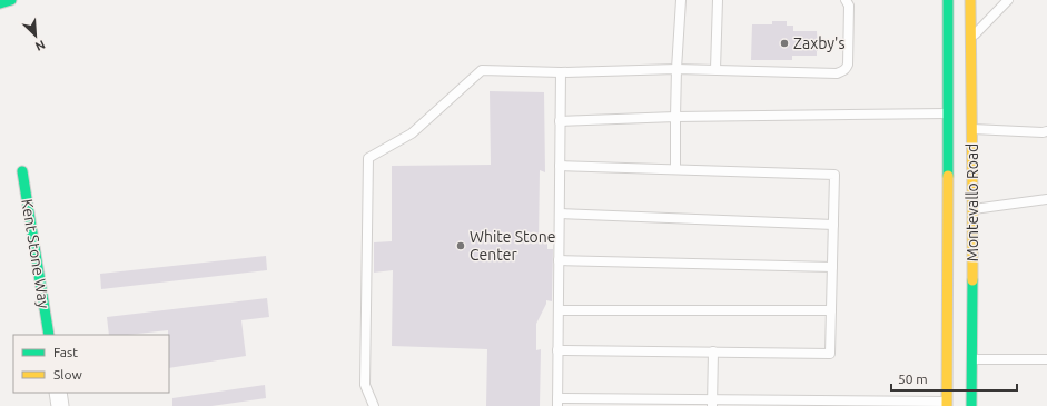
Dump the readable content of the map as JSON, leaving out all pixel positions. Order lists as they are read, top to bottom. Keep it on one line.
{"streets":{"main road":["Montevallo Road","Kent Stone Way"]},"places":["Zaxby's","White Stone Center"],"legend":["Fast","Slow"],"scale_bar":"50 m","north":"bottom right"}
